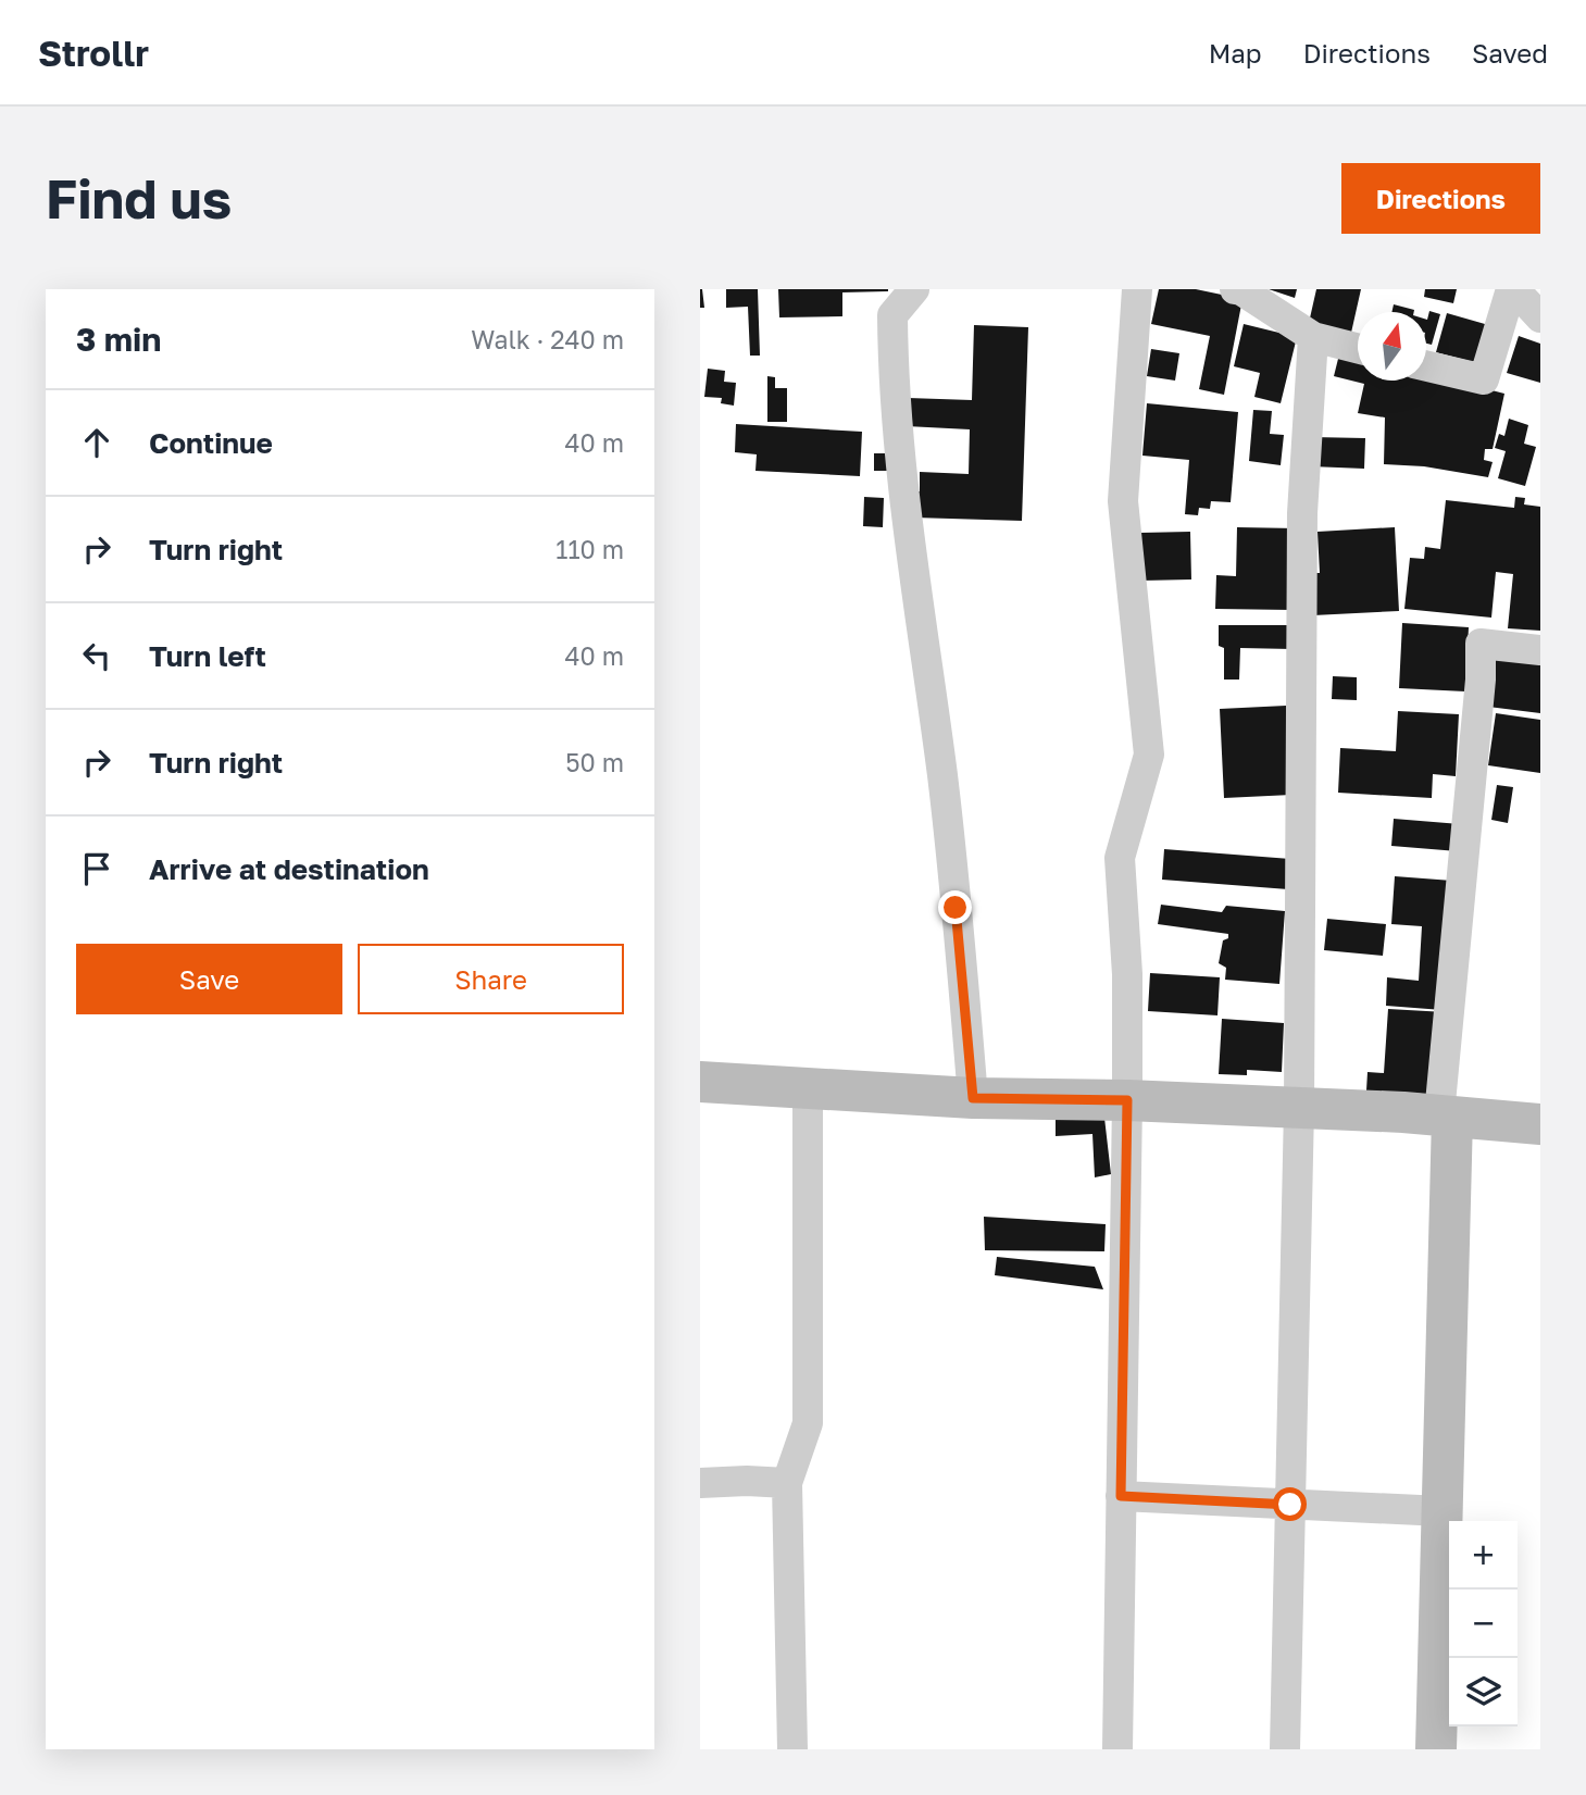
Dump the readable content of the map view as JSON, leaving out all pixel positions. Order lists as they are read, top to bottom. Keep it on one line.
{"north":"top","page":{"header":"Strollr","nav":["Map","Directions","Saved"],"buttons":["Directions",["Save","Share"]],"title":"Find us","heading":["3 min","Walk · 240 m"],"list":[["Continue","40 m"],["Turn right","110 m"],["Turn left","40 m"],["Turn right","50 m"],"Arrive at destination"],"map_buttons":["+","−"]}}
